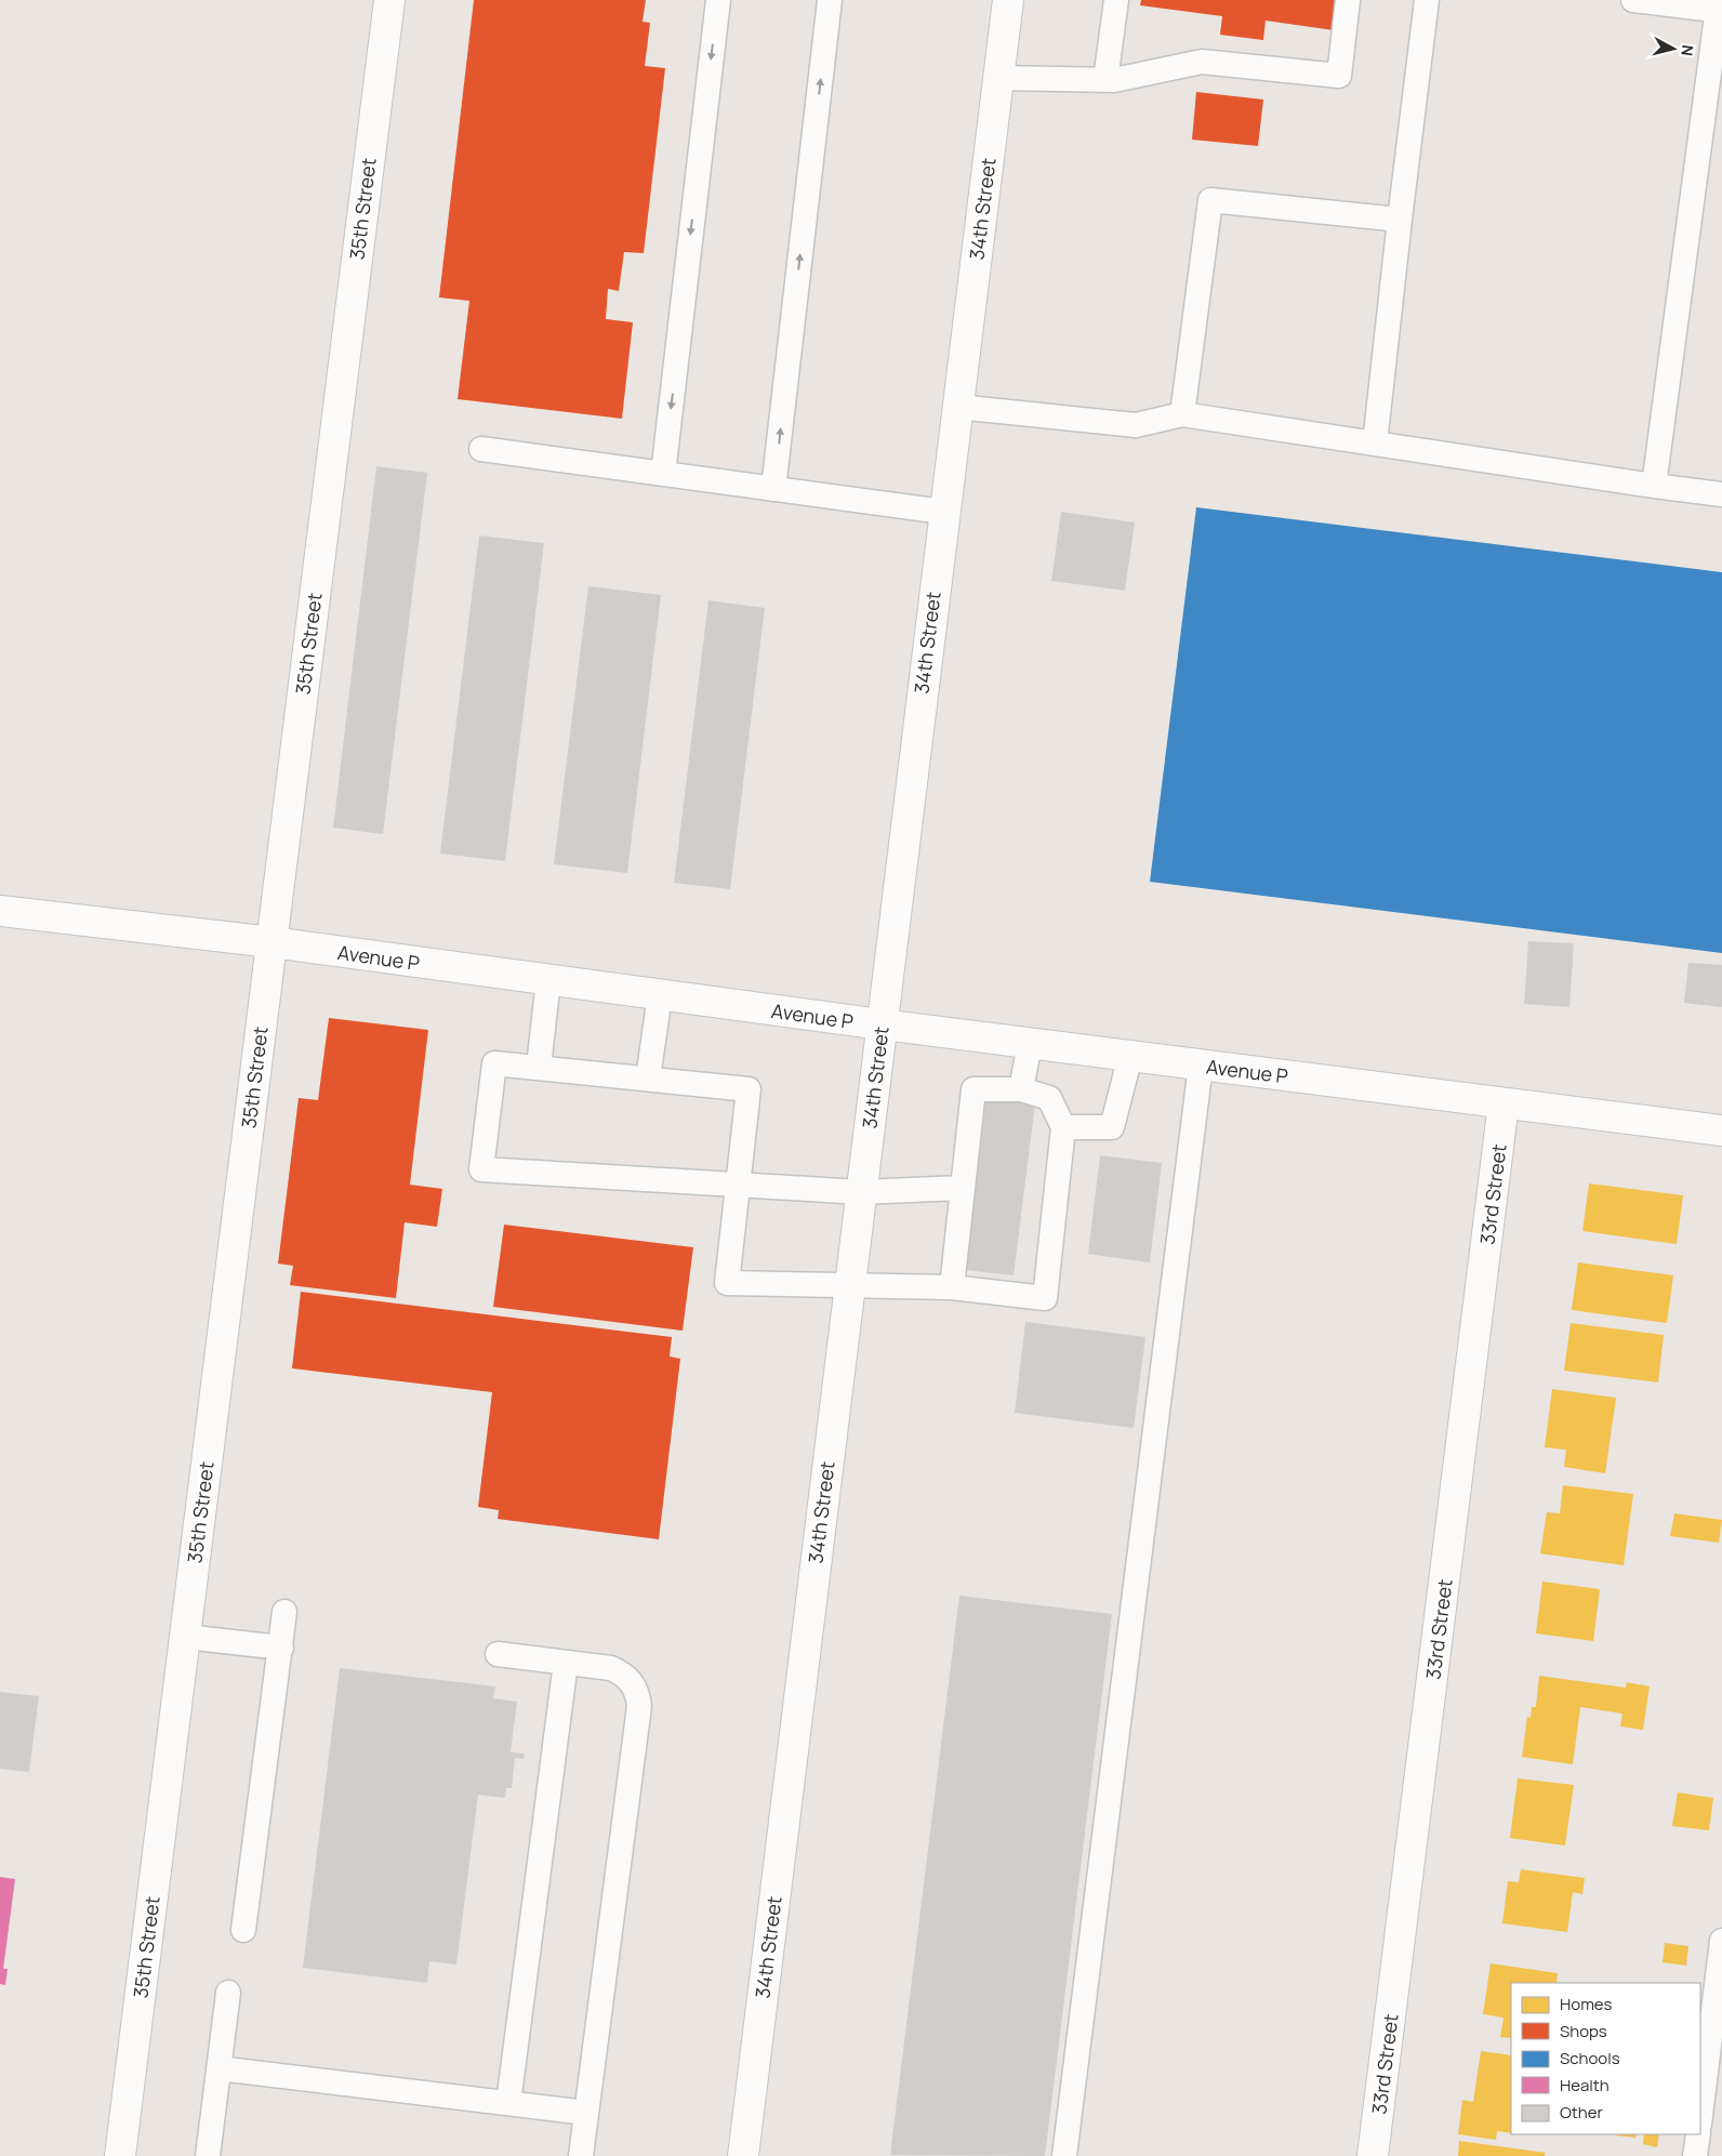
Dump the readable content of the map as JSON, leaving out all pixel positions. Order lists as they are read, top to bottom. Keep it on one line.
{"streets":{"street":["35th Street","34th Street","Avenue P","33rd Street"]},"crossings":[["35th Street","Avenue P"],["34th Street","Avenue P"],["Avenue P","33rd Street"]],"legend":["Homes","Shops","Schools","Health","Other"],"north":"right"}
